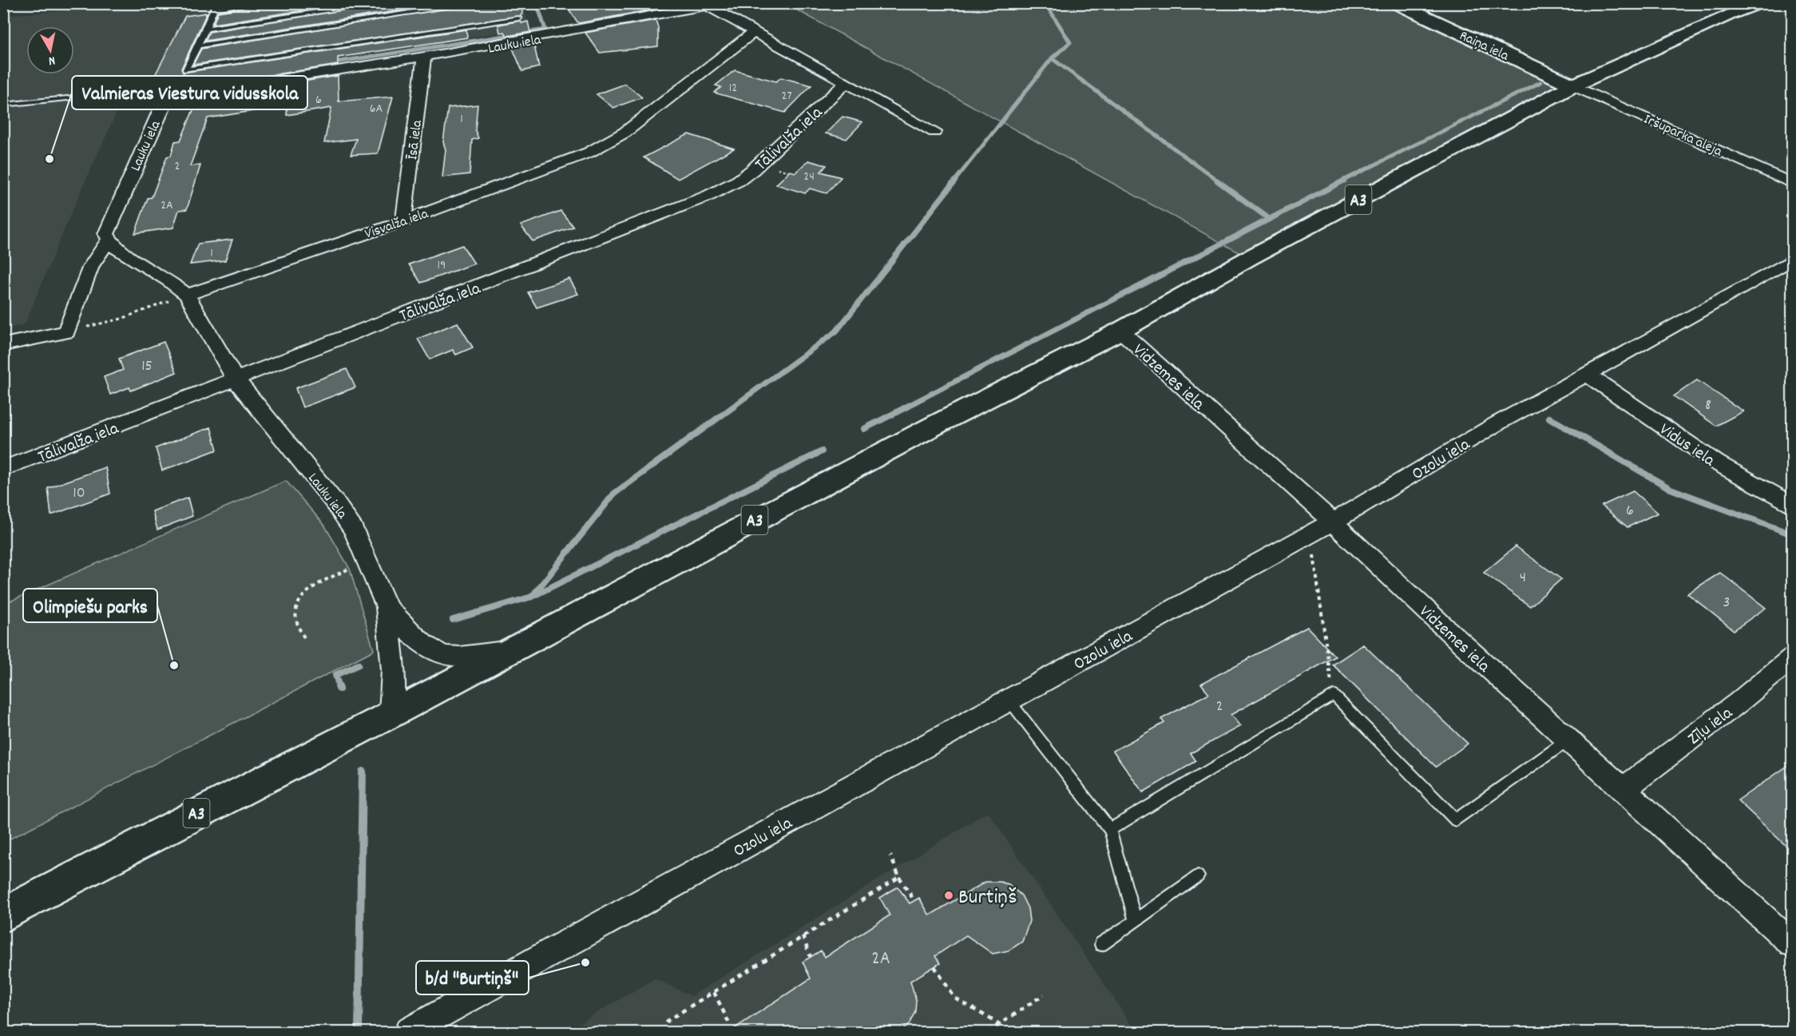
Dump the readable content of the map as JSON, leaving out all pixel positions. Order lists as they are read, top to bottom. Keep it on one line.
{"streets":{"main road":["Raiņa iela","A3"],"street":["Lauku iela","Iršuparka aleja","Tālivalža iela","Īsā iela","Visvalža iela","Vidzemes iela","Vidus iela","Ozolu iela","Zīļu iela"]},"crossings":[["Lauku iela","Tālivalža iela"],["Lauku iela","Īsā iela"],["Lauku iela","Visvalža iela"],["Raiņa iela","Iršuparka aleja"],["Raiņa iela","A3"],["Iršuparka aleja","A3"],["Īsā iela","Visvalža iela"],["A3","Vidzemes iela"],["Vidzemes iela","Ozolu iela"],["Vidzemes iela","Zīļu iela"],["Vidus iela","Ozolu iela"]],"places":["Valmieras Viestura vidusskola","Olimpiešu parks","Burtiņš","b/d \"Burtiņš\""],"house_numbers":["12","27","6","6A","1","2","24","2A","1","19","15","8","10","6","4","3","2","2A"],"north":"bottom"}
